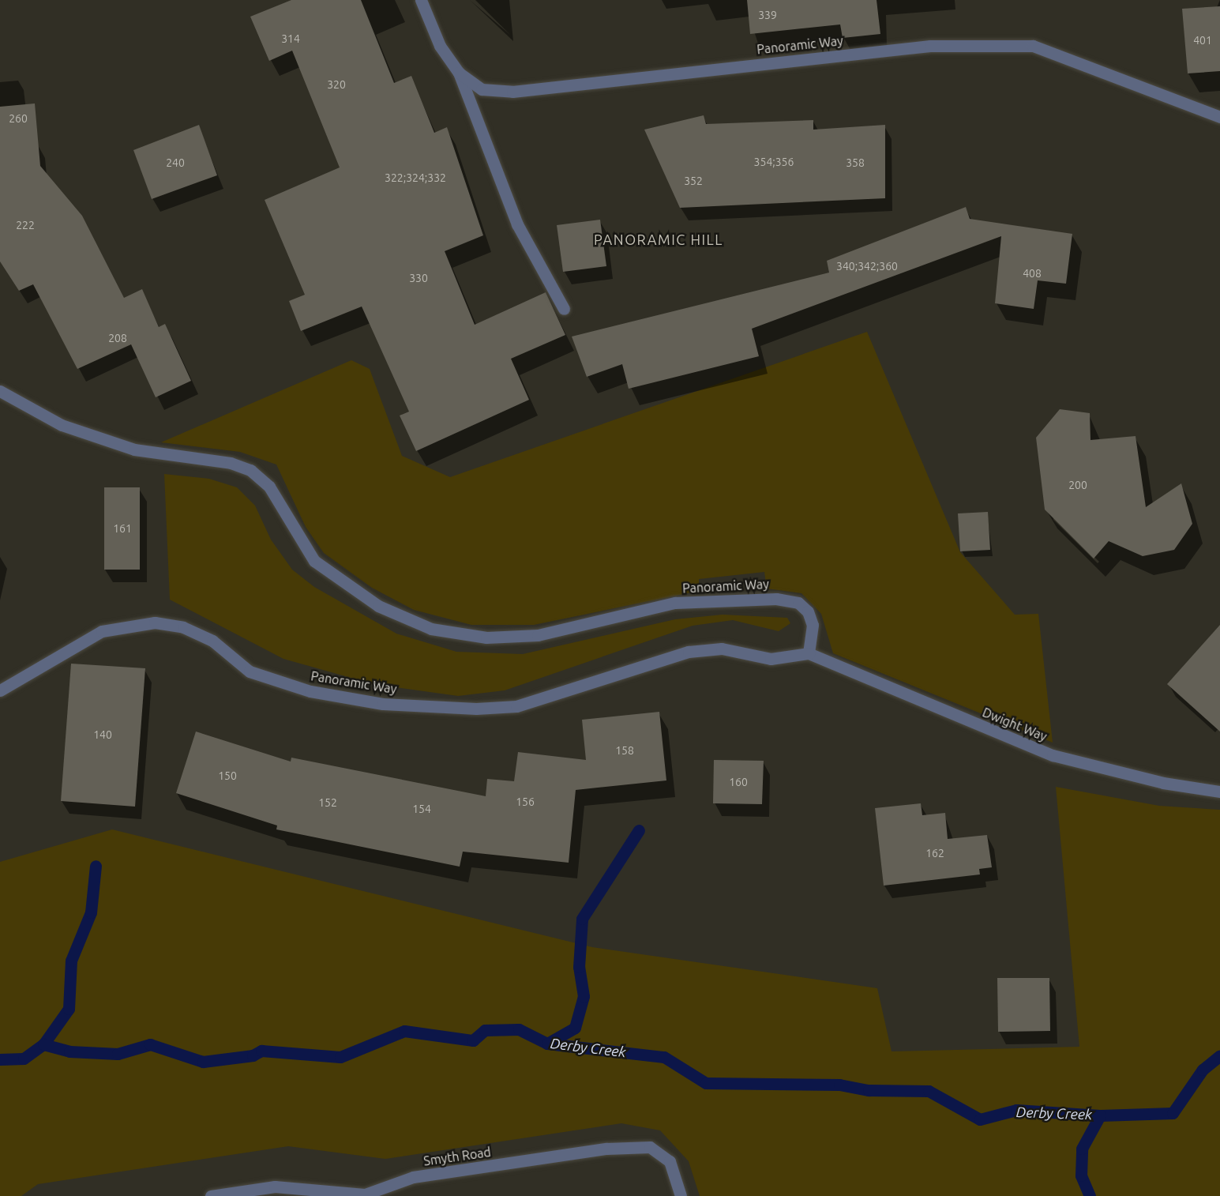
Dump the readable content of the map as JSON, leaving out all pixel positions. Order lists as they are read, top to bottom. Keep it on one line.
{"streets":{"street":["Panoramic Way","Dwight Way","Smyth Road"]},"crossings":[["Panoramic Way","Dwight Way"]],"districts":["PANORAMIC HILL"],"water":["Derby Creek"],"house_numbers":["339","314","401","320","260","354;356","240","358","322;324;332","352","222","340;342;360","408","330","208","200","161","140","158","150","160","156","152","154","162"]}
